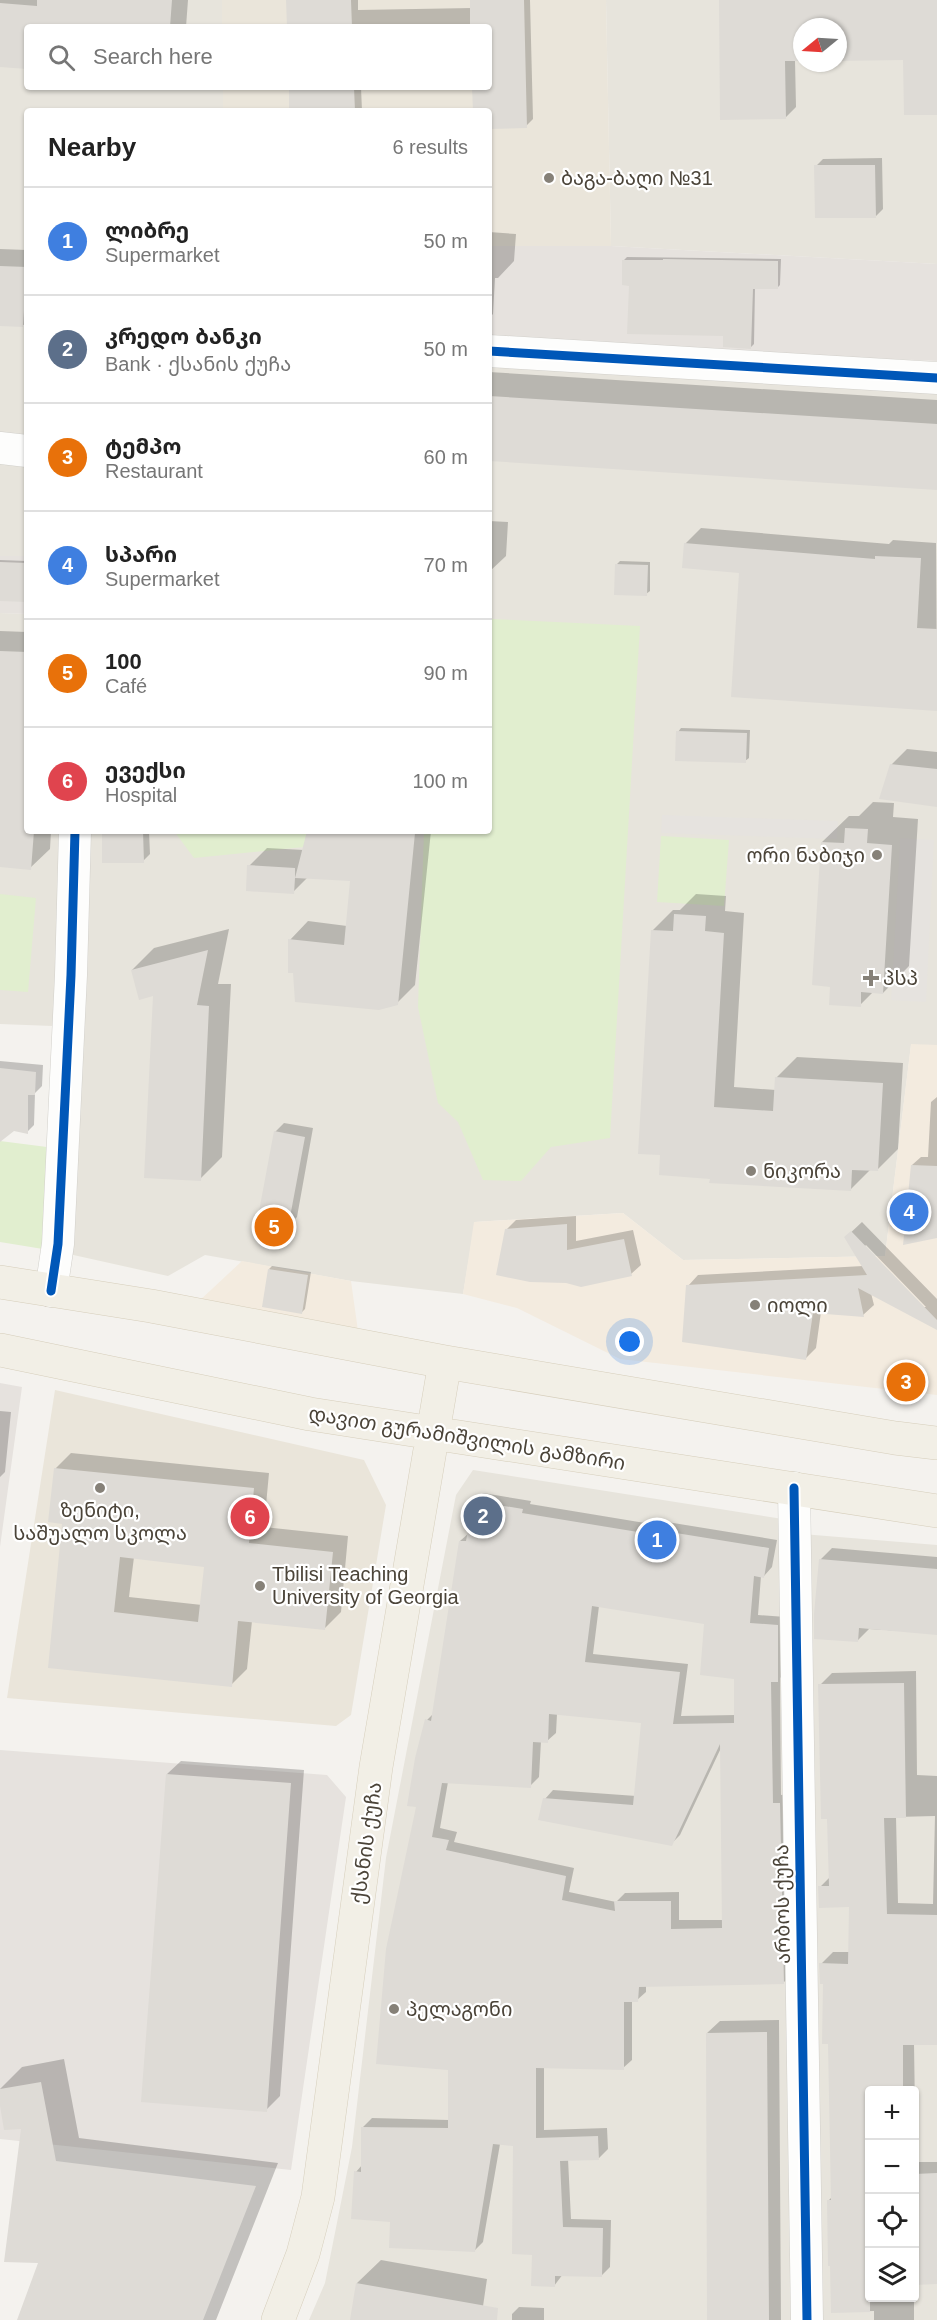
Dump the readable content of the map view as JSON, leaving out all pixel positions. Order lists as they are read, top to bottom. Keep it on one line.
{"streets":{"main road":["დავით გურამიშვილის გამზირი","ქსანის ქუჩა"],"street":["არბოს ქუჩა"]},"crossings":[["დავით გურამიშვილის გამზირი","ქსანის ქუჩა"],["დავით გურამიშვილის გამზირი","არბოს ქუჩა"]],"places":{"other":["ბაგა-ბაღი №31","ორი ნაბიჯი","ნიკორა","იოლი","ზენიტი, საშუალო სკოლა","Tbilisi Teaching University of Georgia","პელაგონი"],"health":["პსპ"]},"north":"left","page":{"search":"Search here","heading":["Nearby","6 results"],"list":[{"mark":"1","name":"ლიბრე","note":"Supermarket","value":"50 m"},{"mark":"2","name":"კრედო ბანკი","note":"Bank · ქსანის ქუჩა","value":"50 m"},{"mark":"3","name":"ტემპო","note":"Restaurant","value":"60 m"},{"mark":"4","name":"სპარი","note":"Supermarket","value":"70 m"},{"mark":"5","name":"100","note":"Café","value":"90 m"},{"mark":"6","name":"ევექსი","note":"Hospital","value":"100 m"}],"pins":["4","5","3","2","6","1"],"map_buttons":["+","−"]}}
